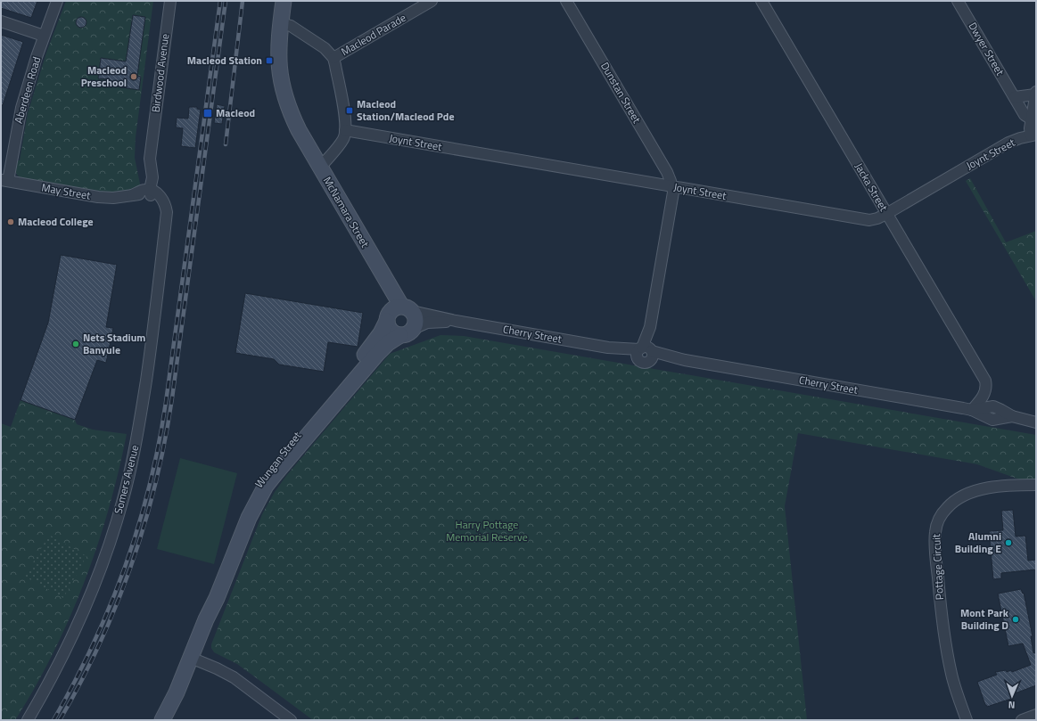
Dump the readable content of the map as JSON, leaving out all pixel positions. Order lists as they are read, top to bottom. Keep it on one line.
{"streets":{"street":["Macleod Parade","Dwyer Street","Birdwood Avenue","Aberdeen Road","Dunstan Street","Joynt Street","Jacka Street","May Street","McNamara Street","Cherry Street","Wungan Street","Somers Avenue","Pottage Circuit"]},"crossings":[["Birdwood Avenue","May Street"],["Birdwood Avenue","Somers Avenue"],["Aberdeen Road","May Street"],["Dunstan Street","Joynt Street"],["Dunstan Street","Cherry Street"],["Joynt Street","Jacka Street"],["Joynt Street","McNamara Street"],["Jacka Street","Cherry Street"],["May Street","Somers Avenue"],["McNamara Street","Cherry Street"],["McNamara Street","Wungan Street"],["Cherry Street","Wungan Street"]],"parks":["Harry Pottage Memorial Reserve"],"places":{"transit":["Macleod Station","Macleod Station/Macleod Pde","Macleod"],"other":["Macleod Preschool","Macleod College","Nets Stadium Banyule","Alumni Building E","Mont Park Building D"]},"north":"bottom"}
